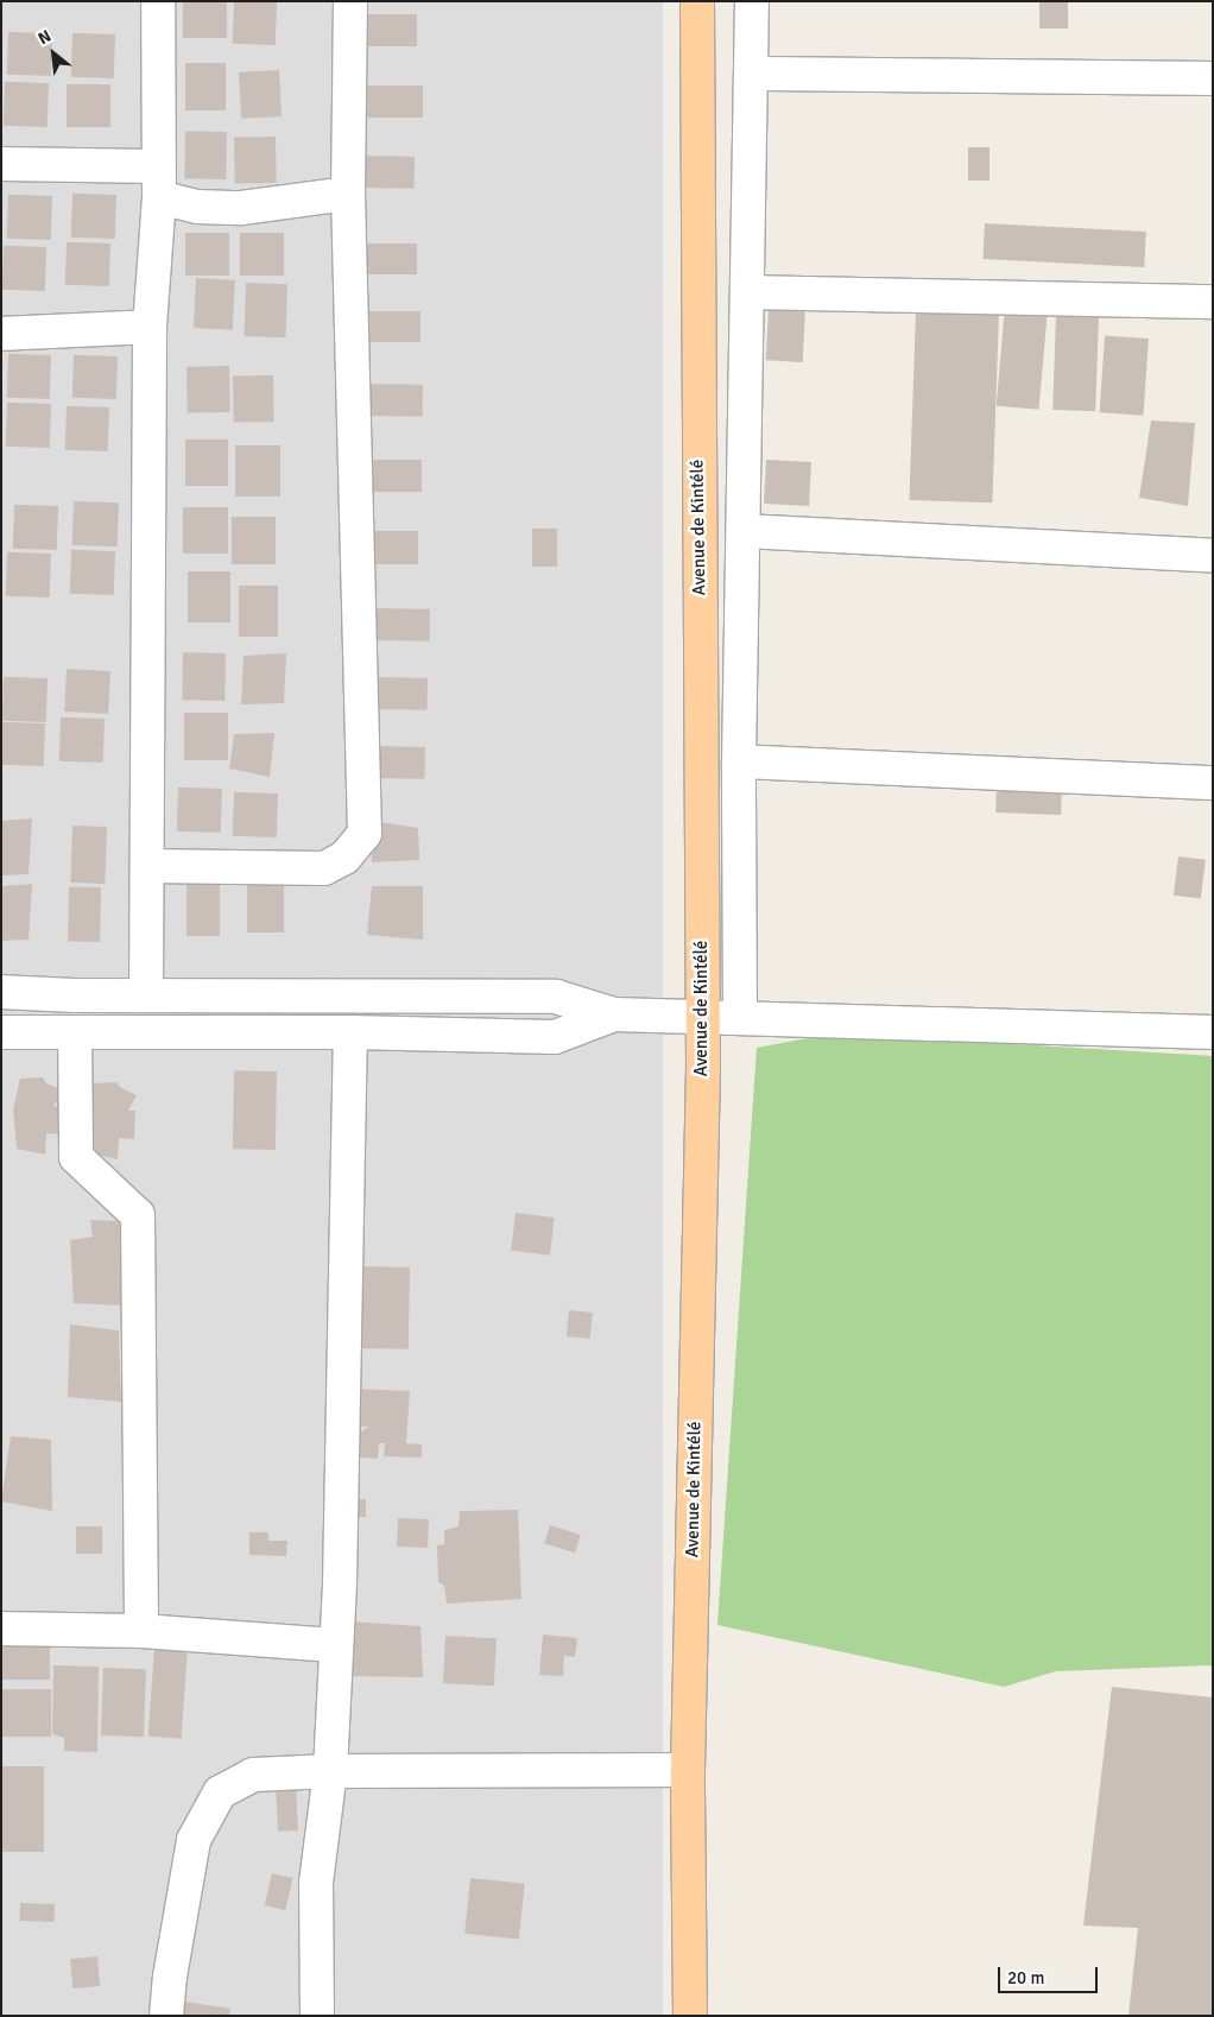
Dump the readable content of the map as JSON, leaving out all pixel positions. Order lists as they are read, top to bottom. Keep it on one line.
{"streets":{"main road":["Avenue de Kintélé"]},"scale_bar":"20 m","north":"top left"}
